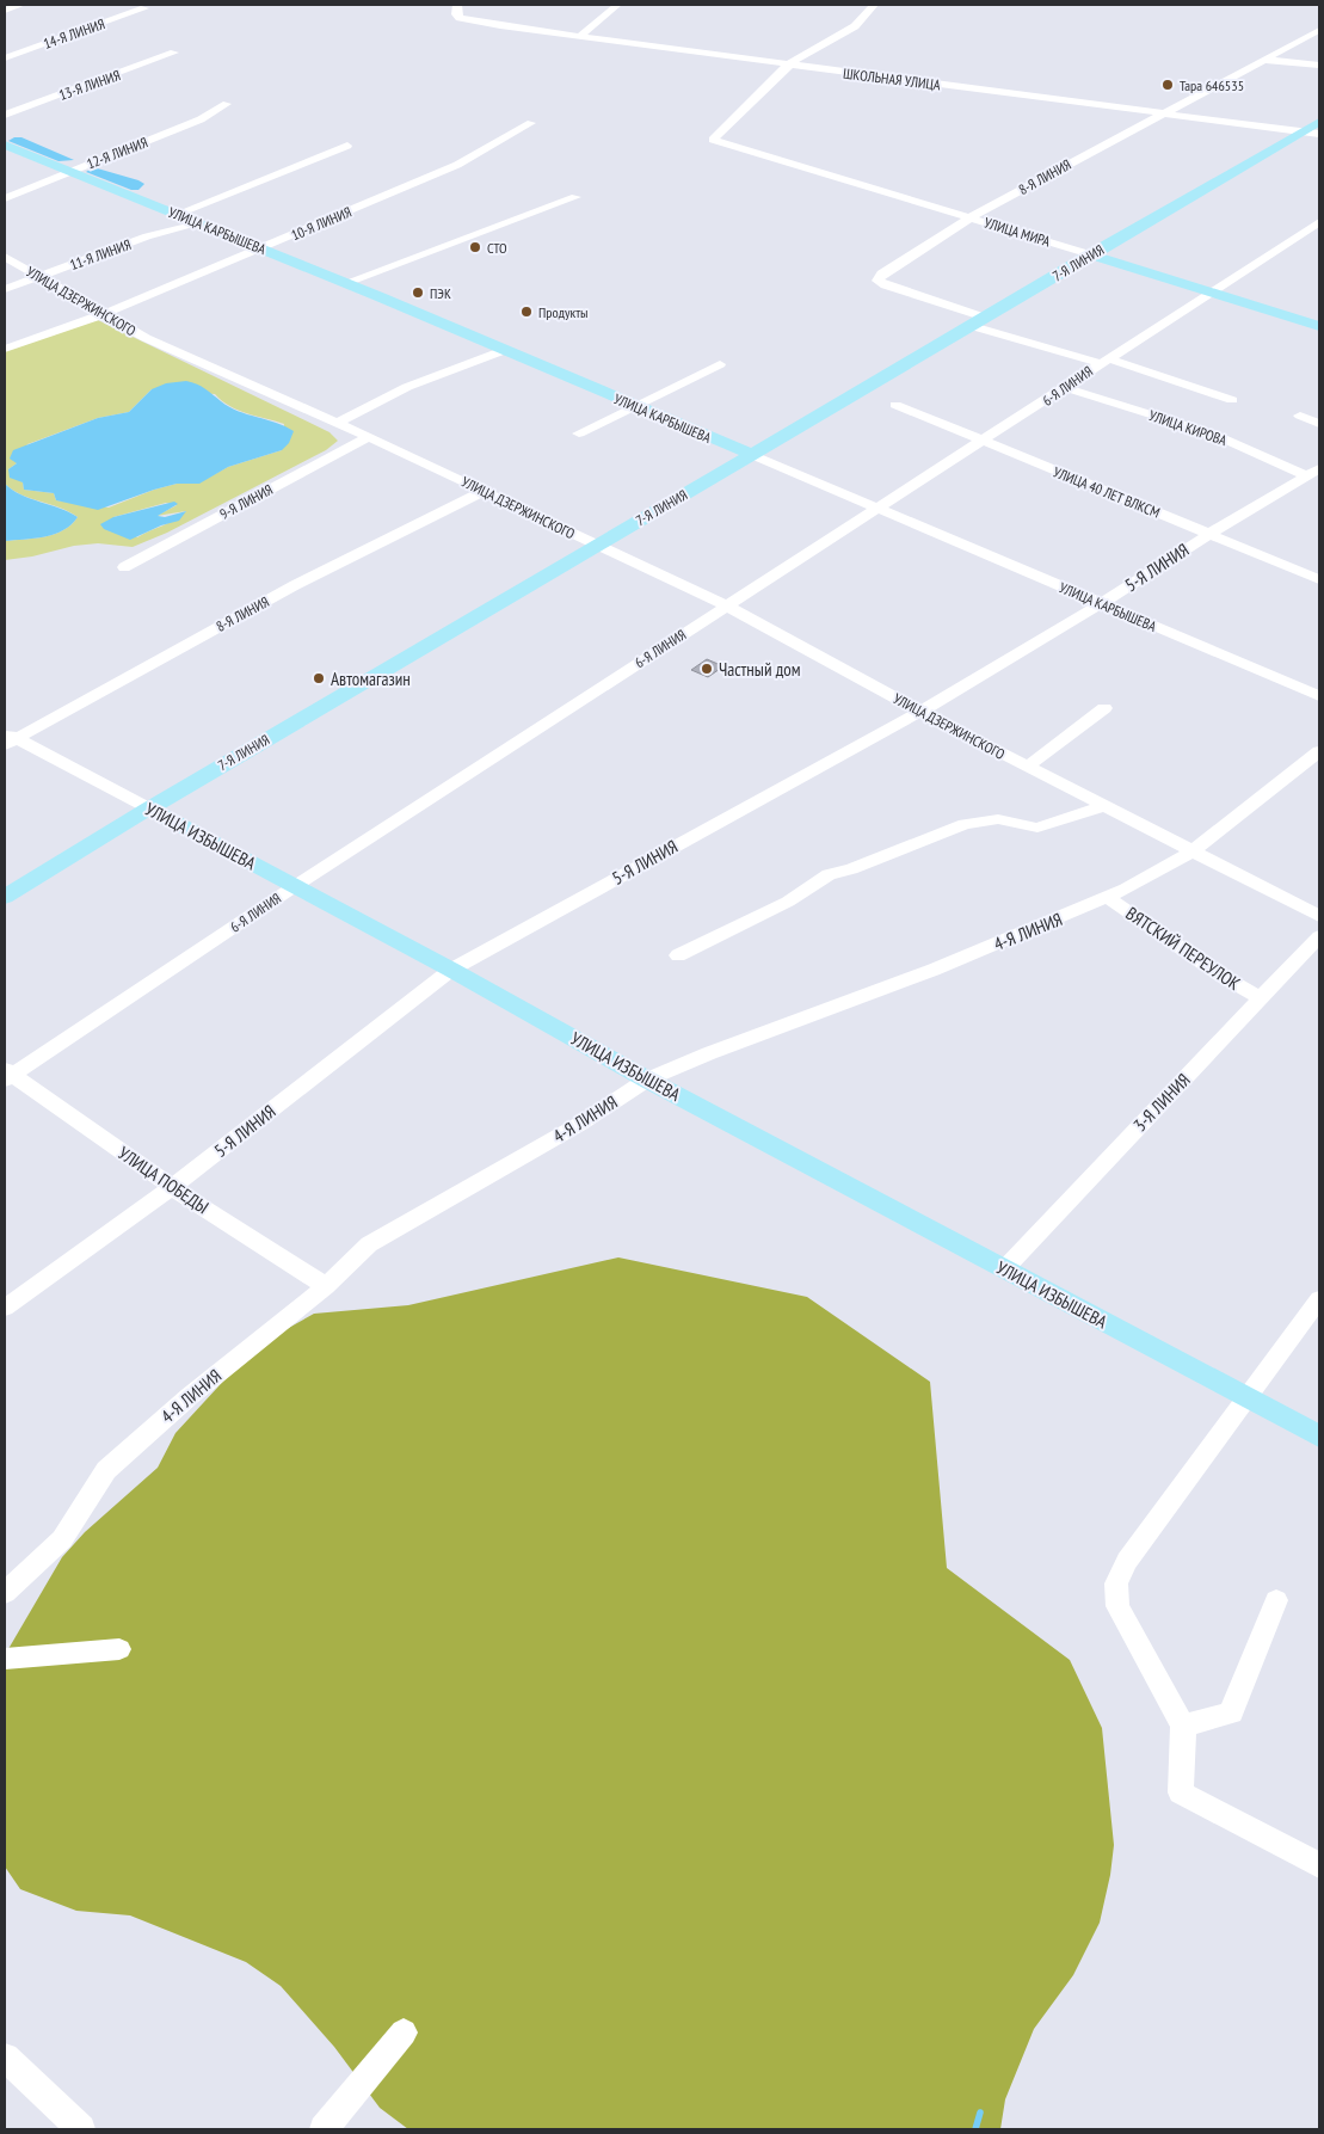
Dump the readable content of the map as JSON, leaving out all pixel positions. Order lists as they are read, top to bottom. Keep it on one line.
{"streets":{"main road":["УЛИЦА КАРБЫШЕВА","УЛИЦА МИРА","7-Я ЛИНИЯ","УЛИЦА ИЗБЫШЕВА"],"street":["14-Я ЛИНИЯ","ШКОЛЬНАЯ УЛИЦА","13-Я ЛИНИЯ","12-Я ЛИНИЯ","8-Я ЛИНИЯ","10-Я ЛИНИЯ","11-Я ЛИНИЯ","УЛИЦА ДЗЕРЖИНСКОГО","6-Я ЛИНИЯ","УЛИЦА КИРОВА","УЛИЦА 40 ЛЕТ ВЛКСМ","9-Я ЛИНИЯ","5-Я ЛИНИЯ","4-Я ЛИНИЯ","ВЯТСКИЙ ПЕРЕУЛОК","3-Я ЛИНИЯ","УЛИЦА ПОБЕДЫ"]},"crossings":[["ШКОЛЬНАЯ УЛИЦА","8-Я ЛИНИЯ"],["ШКОЛЬНАЯ УЛИЦА","УЛИЦА МИРА"],["ШКОЛЬНАЯ УЛИЦА","7-Я ЛИНИЯ"],["12-Я ЛИНИЯ","УЛИЦА КАРБЫШЕВА"],["8-Я ЛИНИЯ","УЛИЦА МИРА"],["8-Я ЛИНИЯ","7-Я ЛИНИЯ"],["8-Я ЛИНИЯ","УЛИЦА ДЗЕРЖИНСКОГО"],["8-Я ЛИНИЯ","УЛИЦА ИЗБЫШЕВА"],["10-Я ЛИНИЯ","УЛИЦА КАРБЫШЕВА"],["10-Я ЛИНИЯ","УЛИЦА ДЗЕРЖИНСКОГО"],["УЛИЦА КАРБЫШЕВА","11-Я ЛИНИЯ"],["УЛИЦА КАРБЫШЕВА","7-Я ЛИНИЯ"],["УЛИЦА КАРБЫШЕВА","6-Я ЛИНИЯ"],["УЛИЦА КАРБЫШЕВА","5-Я ЛИНИЯ"],["УЛИЦА МИРА","7-Я ЛИНИЯ"],["УЛИЦА МИРА","6-Я ЛИНИЯ"],["11-Я ЛИНИЯ","УЛИЦА ДЗЕРЖИНСКОГО"],["7-Я ЛИНИЯ","УЛИЦА ДЗЕРЖИНСКОГО"],["7-Я ЛИНИЯ","УЛИЦА ИЗБЫШЕВА"],["УЛИЦА ДЗЕРЖИНСКОГО","6-Я ЛИНИЯ"],["УЛИЦА ДЗЕРЖИНСКОГО","9-Я ЛИНИЯ"],["УЛИЦА ДЗЕРЖИНСКОГО","5-Я ЛИНИЯ"],["УЛИЦА ДЗЕРЖИНСКОГО","4-Я ЛИНИЯ"],["6-Я ЛИНИЯ","УЛИЦА КИРОВА"],["6-Я ЛИНИЯ","УЛИЦА 40 ЛЕТ ВЛКСМ"],["6-Я ЛИНИЯ","УЛИЦА ИЗБЫШЕВА"],["6-Я ЛИНИЯ","УЛИЦА ПОБЕДЫ"],["УЛИЦА КИРОВА","5-Я ЛИНИЯ"],["УЛИЦА 40 ЛЕТ ВЛКСМ","5-Я ЛИНИЯ"],["5-Я ЛИНИЯ","УЛИЦА ИЗБЫШЕВА"],["5-Я ЛИНИЯ","УЛИЦА ПОБЕДЫ"],["УЛИЦА ИЗБЫШЕВА","4-Я ЛИНИЯ"],["УЛИЦА ИЗБЫШЕВА","3-Я ЛИНИЯ"],["4-Я ЛИНИЯ","ВЯТСКИЙ ПЕРЕУЛОК"],["4-Я ЛИНИЯ","УЛИЦА ПОБЕДЫ"],["ВЯТСКИЙ ПЕРЕУЛОК","3-Я ЛИНИЯ"]],"places":["Тара 646535","СТО","ПЭК","Продукты","Частный дом","Автомагазин"]}
